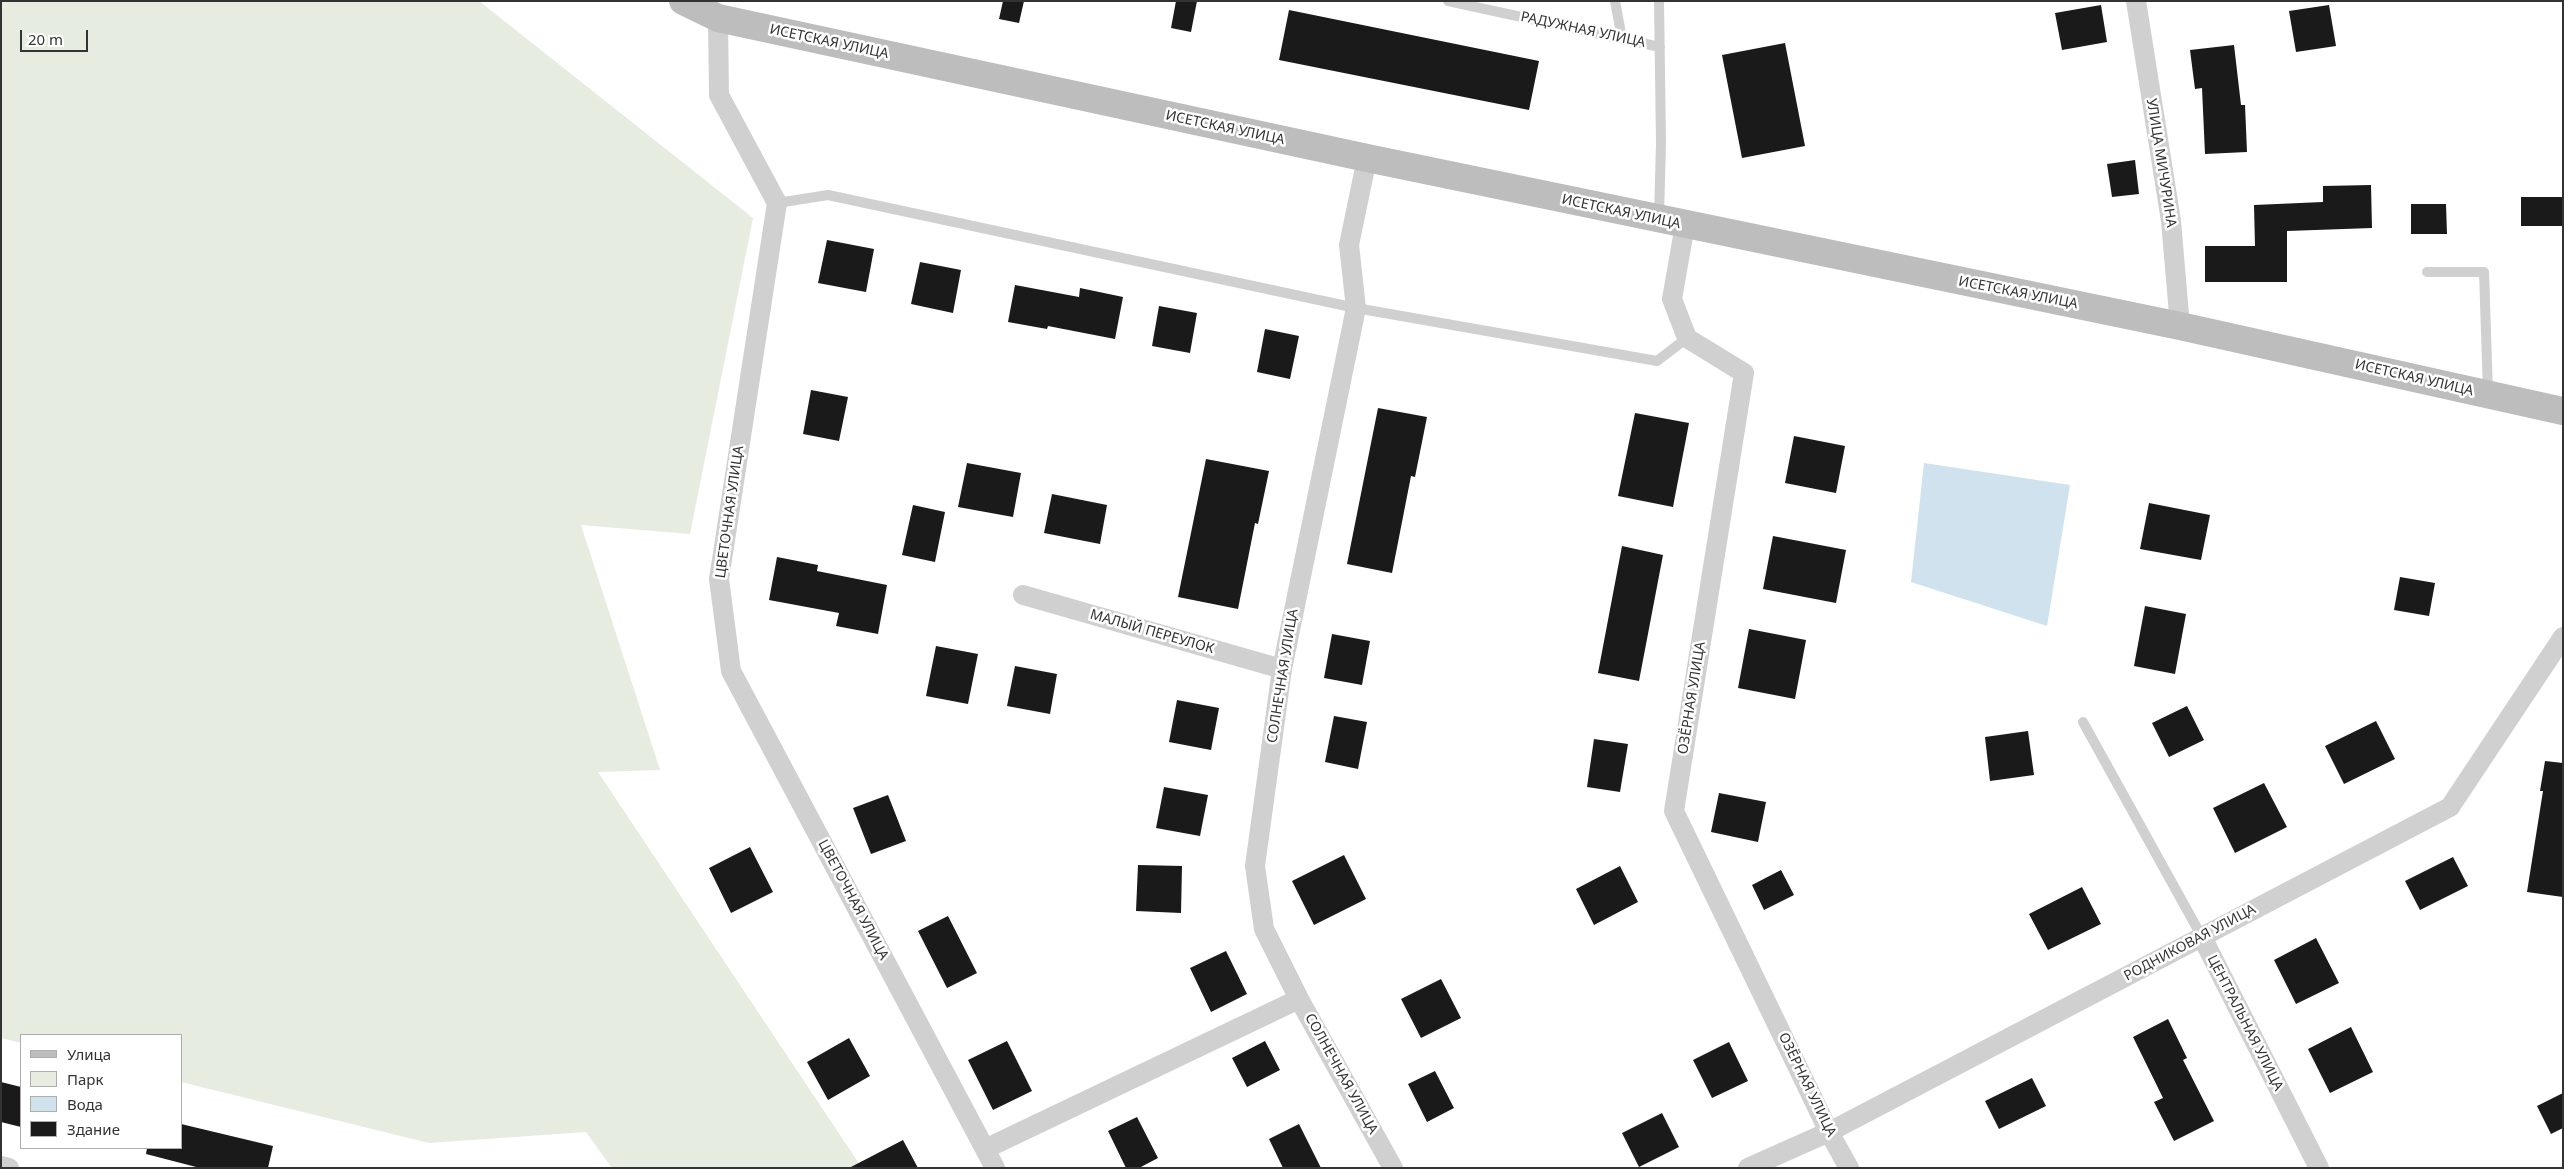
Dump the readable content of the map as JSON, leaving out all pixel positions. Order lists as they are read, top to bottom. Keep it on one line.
{"streets":{"main road":["ИСЕТСКАЯ УЛИЦА"],"street":["УЛИЦА МИЧУРИНА","ЦВЕТОЧНАЯ УЛИЦА","МАЛЫЙ ПЕРЕУЛОК","СОЛНЕЧНАЯ УЛИЦА","ОЗЁРНАЯ УЛИЦА","РОДНИКОВАЯ УЛИЦА","ЦЕНТРАЛЬНАЯ УЛИЦА"],"lane":["РАДУЖНАЯ УЛИЦА"]},"crossings":[["ИСЕТСКАЯ УЛИЦА","УЛИЦА МИЧУРИНА"],["ИСЕТСКАЯ УЛИЦА","СОЛНЕЧНАЯ УЛИЦА"],["МАЛЫЙ ПЕРЕУЛОК","СОЛНЕЧНАЯ УЛИЦА"],["ОЗЁРНАЯ УЛИЦА","РОДНИКОВАЯ УЛИЦА"],["РОДНИКОВАЯ УЛИЦА","ЦЕНТРАЛЬНАЯ УЛИЦА"]],"legend":["Улица","Парк","Вода","Здание"],"scale_bar":"20 m"}
